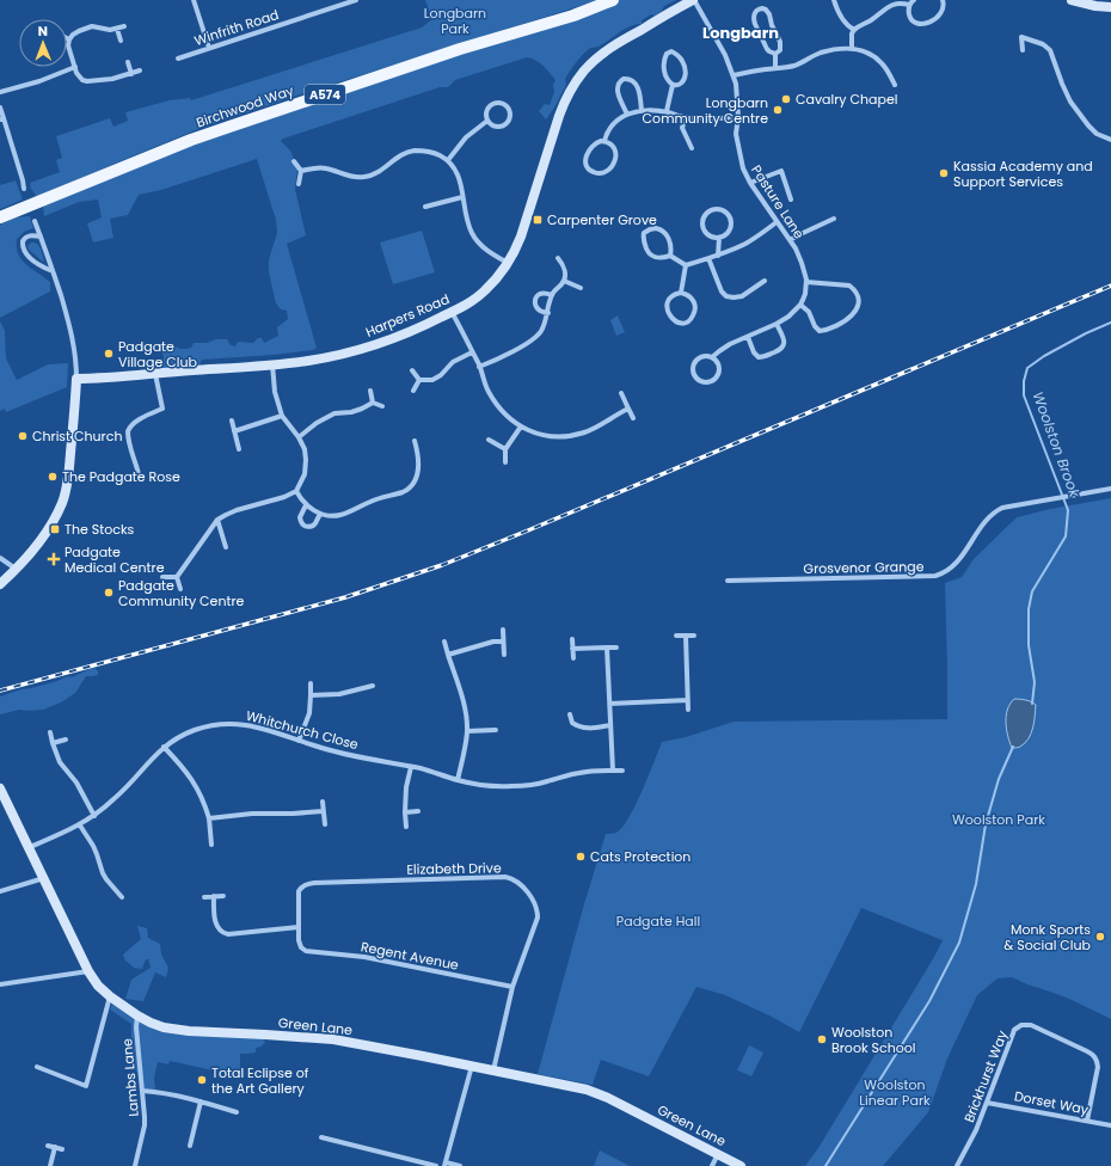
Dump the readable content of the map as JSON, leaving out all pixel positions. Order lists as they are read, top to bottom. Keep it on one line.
{"streets":{"main road":["A574","Birchwood Way"],"street":["Winfrith Road","Pasture Lane","Harpers Road","Grosvenor Grange","Whitchurch Close","Elizabeth Drive","Regent Avenue","Green Lane","Brickhurst Way","Lambs Lane","Dorset Way"]},"crossings":[["Pasture Lane","Harpers Road"],["Whitchurch Close","Green Lane"],["Elizabeth Drive","Regent Avenue"],["Elizabeth Drive","Green Lane"],["Green Lane","Lambs Lane"],["Brickhurst Way","Dorset Way"]],"districts":["Longbarn"],"water":["Woolston Brook"],"parks":["Longbarn Park","Woolston Park","Padgate Hall","Woolston Linear Park"],"places":{"other":["Cavalry Chapel","Longbarn Community Centre","Kassia Academy and Support Services","Padgate Village Club","Christ Church","The Padgate Rose","Padgate Community Centre","Cats Protection","Monk Sports & Social Club","Woolston Brook School","Total Eclipse of the Art Gallery"],"transit":["Carpenter Grove","The Stocks"],"health":["Padgate Medical Centre"]},"north":"top"}
